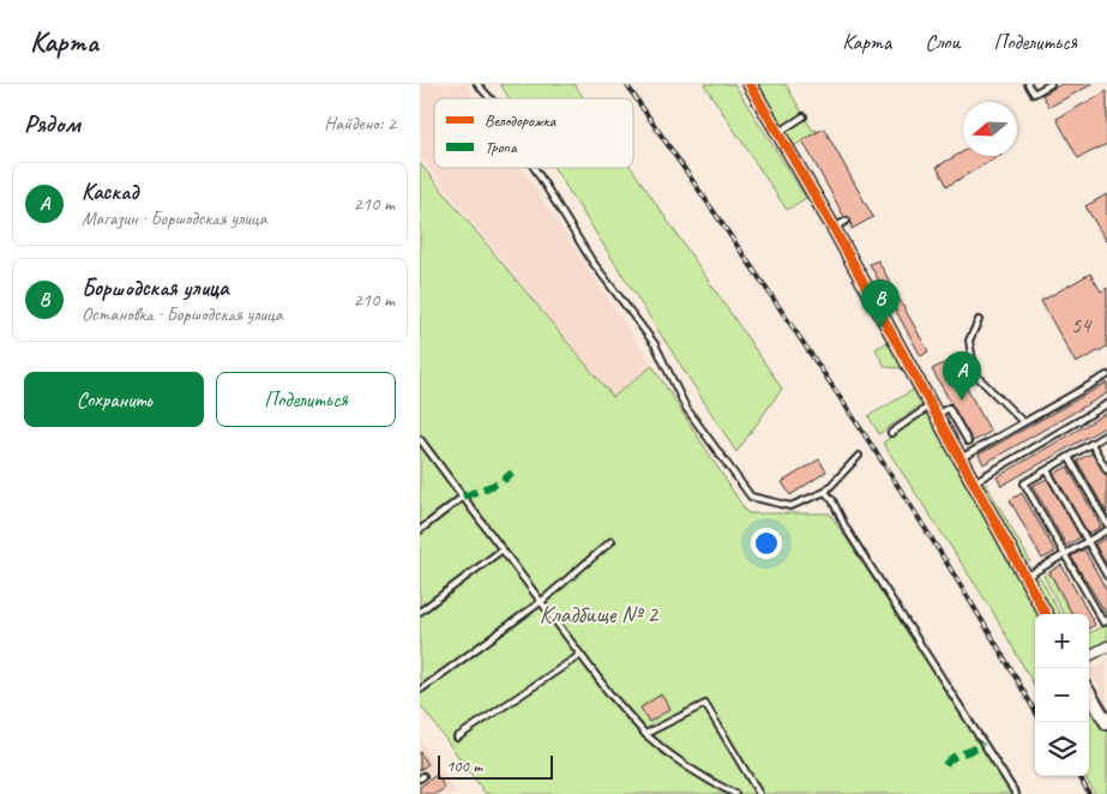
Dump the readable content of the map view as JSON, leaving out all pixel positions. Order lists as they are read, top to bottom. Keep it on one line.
{"parks":["Кладбище № 2"],"house_numbers":["54"],"legend":["Велодорожка","Тропа"],"scale_bar":"100 m","north":"left","page":{"header":"Карта","nav":["Карта","Слои","Поделиться"],"heading":["Рядом","Найдено: 2"],"list":[{"mark":"A","name":"Каскад","note":"Магазин · Боршодская улица","value":"210 m"},{"mark":"B","name":"Боршодская улица","note":"Остановка · Боршодская улица","value":"210 m"}],"pins":["B","A"],"buttons":["Сохранить","Поделиться"],"map_buttons":["+","−"],"scale":"100 m"}}
